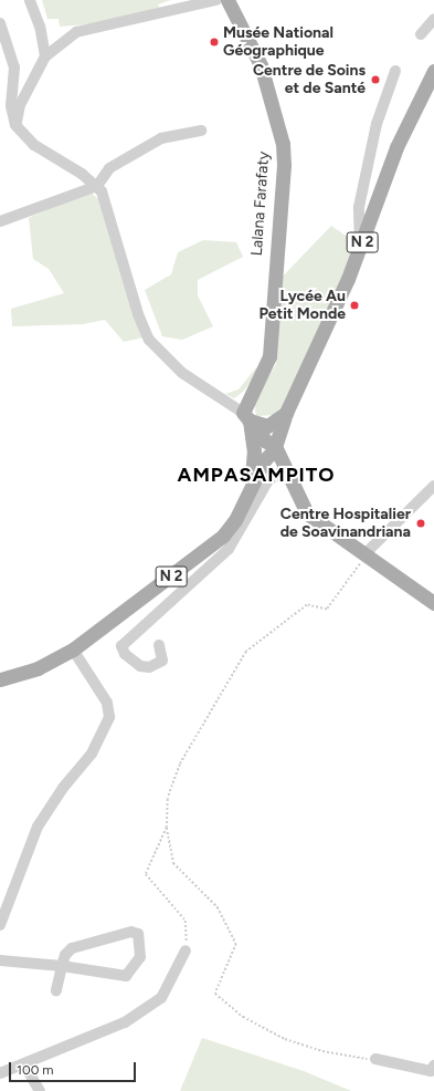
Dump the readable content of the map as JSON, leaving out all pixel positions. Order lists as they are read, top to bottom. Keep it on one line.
{"streets":{"main road":["Lalana Farafaty","N 2"]},"districts":["AMPASAMPITO"],"places":["Musée National Géographique","Centre de Soins et de Santé","Lycée Au Petit Monde","Centre Hospitalier de Soavinandriana"],"scale_bar":"100 m"}
